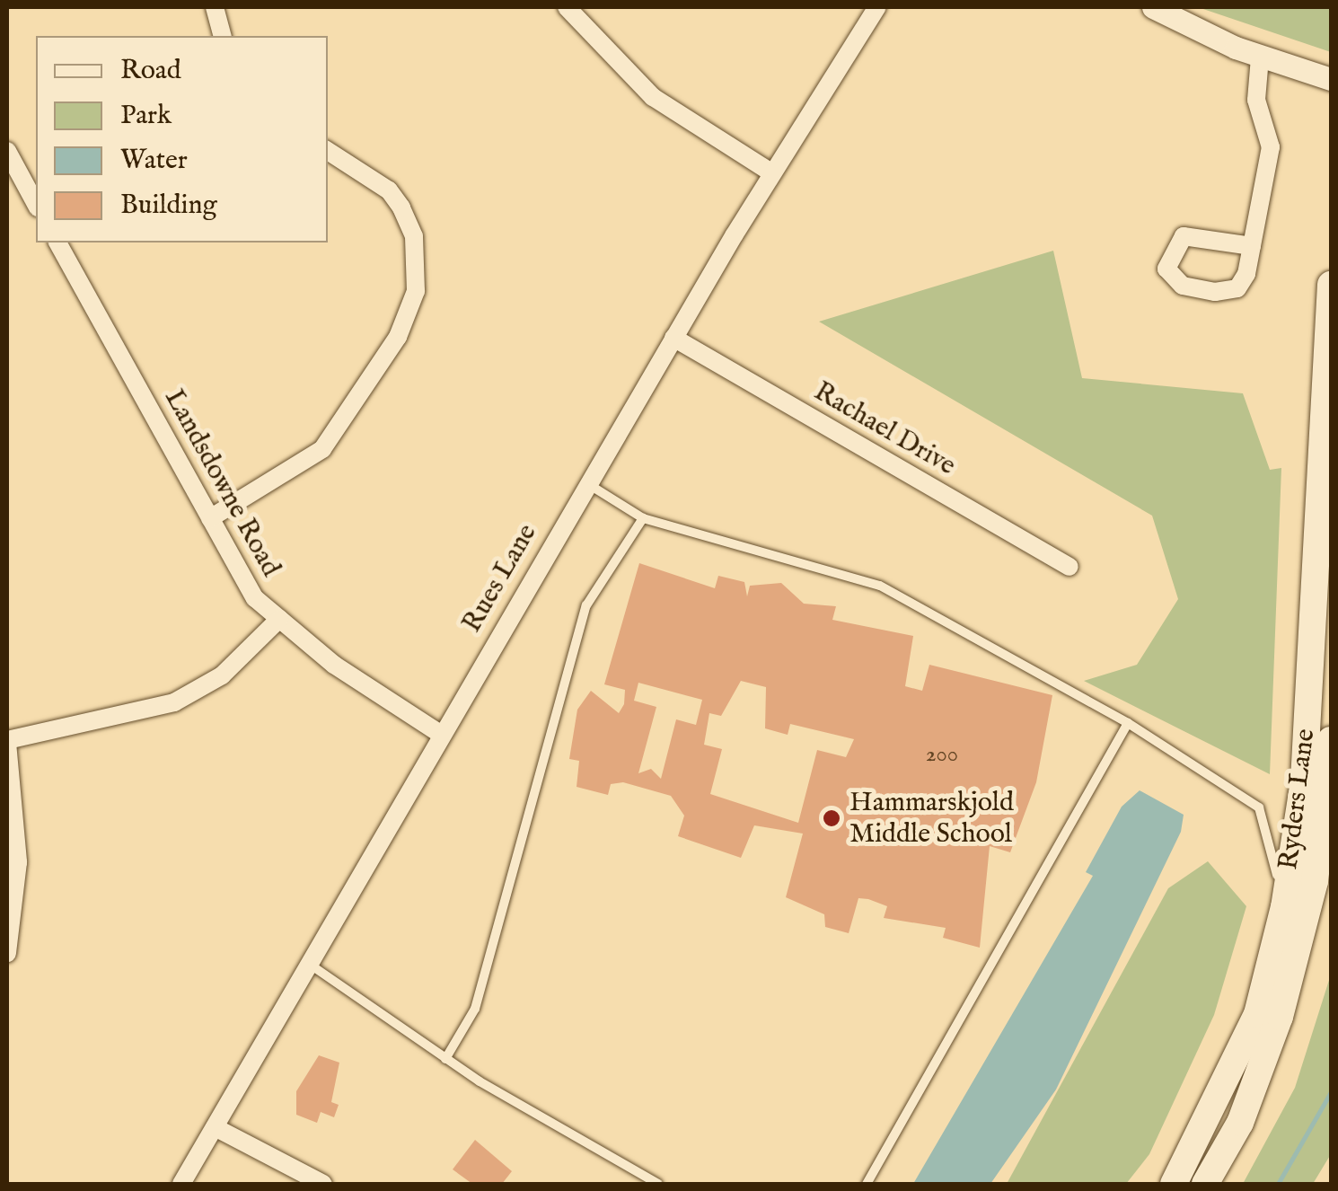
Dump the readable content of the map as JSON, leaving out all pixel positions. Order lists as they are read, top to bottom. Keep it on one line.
{"streets":{"main road":["Ryders Lane"],"street":["Rachael Drive","Landsdowne Road","Rues Lane"]},"crossings":[["Rachael Drive","Rues Lane"],["Landsdowne Road","Rues Lane"]],"places":["Hammarskjold Middle School"],"house_numbers":["200"],"legend":["Road","Park","Water","Building"]}
